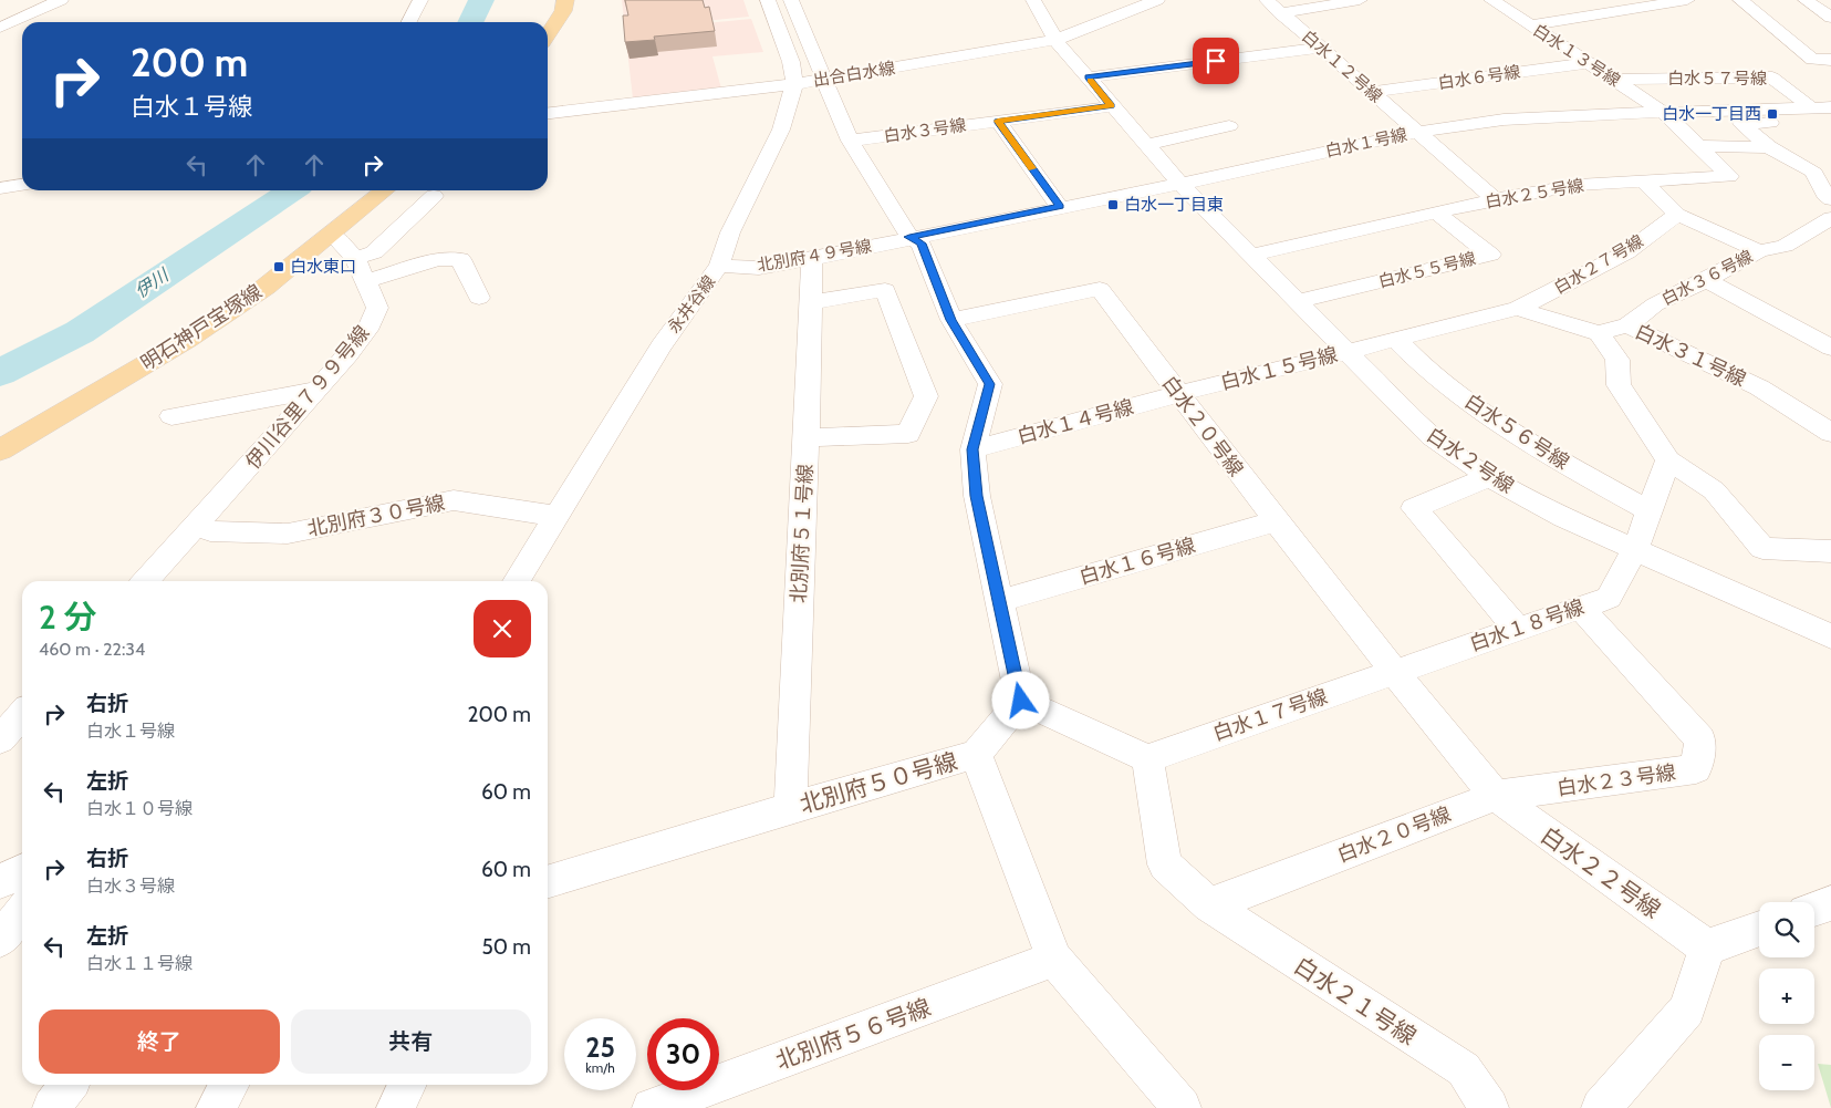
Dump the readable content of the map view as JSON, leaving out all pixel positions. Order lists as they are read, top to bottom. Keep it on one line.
{"streets":{"main road":["明石神戸宝塚線"],"street":["白水１３号線","白水１２号線","出合白水線","白水６号線","白水５７号線","白水３号線","白水１号線","白水２５号線","北別府４９号線","白水２７号線","白水５５号線","白水３６号線","永井谷線","白水３１号線","白水１５号線","伊川谷里７９９号線","白水１４号線","白水２０号線","白水５６号線","白水２号線","北別府３０号線","北別府５１号線","白水１６号線","白水１８号線","白水１７号線","白水２３号線","北別府５０号線","白水２２号線","白水２１号線","北別府５６号線"]},"crossings":[["白水１３号線","白水６号線"],["白水１３号線","白水５７号線"],["白水１３号線","白水１号線"],["白水１３号線","白水２５号線"],["白水１２号線","白水６号線"],["白水１２号線","白水１号線"],["白水１２号線","白水２５号線"],["出合白水線","永井谷線"],["出合白水線","白水２号線"],["白水５７号線","白水１号線"],["白水３号線","白水１号線"],["白水３号線","北別府４９号線"],["白水３号線","白水２号線"],["白水１号線","白水２５号線"],["白水１号線","北別府４９号線"],["白水１号線","白水２号線"],["白水２５号線","白水５５号線"],["白水２５号線","白水３６号線"],["白水２５号線","白水２号線"],["北別府４９号線","永井谷線"],["北別府４９号線","北別府５１号線"],["白水２７号線","白水３６号線"],["白水５５号線","白水２号線"],["白水３６号線","白水３１号線"],["永井谷線","北別府３０号線"],["明石神戸宝塚線","伊川谷里７９９号線"],["白水１５号線","白水１４号線"],["白水１５号線","白水２０号線"],["白水１５号線","白水２号線"],["伊川谷里７９９号線","北別府３０号線"],["白水１４号線","白水２０号線"],["白水２０号線","白水１６号線"],["白水２０号線","白水１８号線"],["白水２０号線","白水１７号線"],["白水２０号線","白水２３号線"],["白水２０号線","白水２２号線"],["白水２０号線","白水２１号線"],["白水５６号線","白水１８号線"],["白水２号線","白水１８号線"],["北別府５１号線","北別府５０号線"],["白水１８号線","白水１７号線"],["白水１８号線","白水２３号線"],["白水２３号線","白水２２号線"],["北別府５０号線","北別府５６号線"]],"water":["伊川"],"places":{"transit":["白水一丁目西","白水一丁目東","白水東口"]},"page":{"turn":["200 m","白水１号線"],"heading":["2 分","460 m · 22:34"],"list":[{"name":"右折","note":"白水１号線","value":"200 m"},{"name":"左折","note":"白水１０号線","value":"60 m"},{"name":"右折","note":"白水３号線","value":"60 m"},{"name":"左折","note":"白水１１号線","value":"50 m"}],"map_buttons":["+","−"],"buttons":["終了","共有"],"speed":"25 km/h","limit":"30"}}
